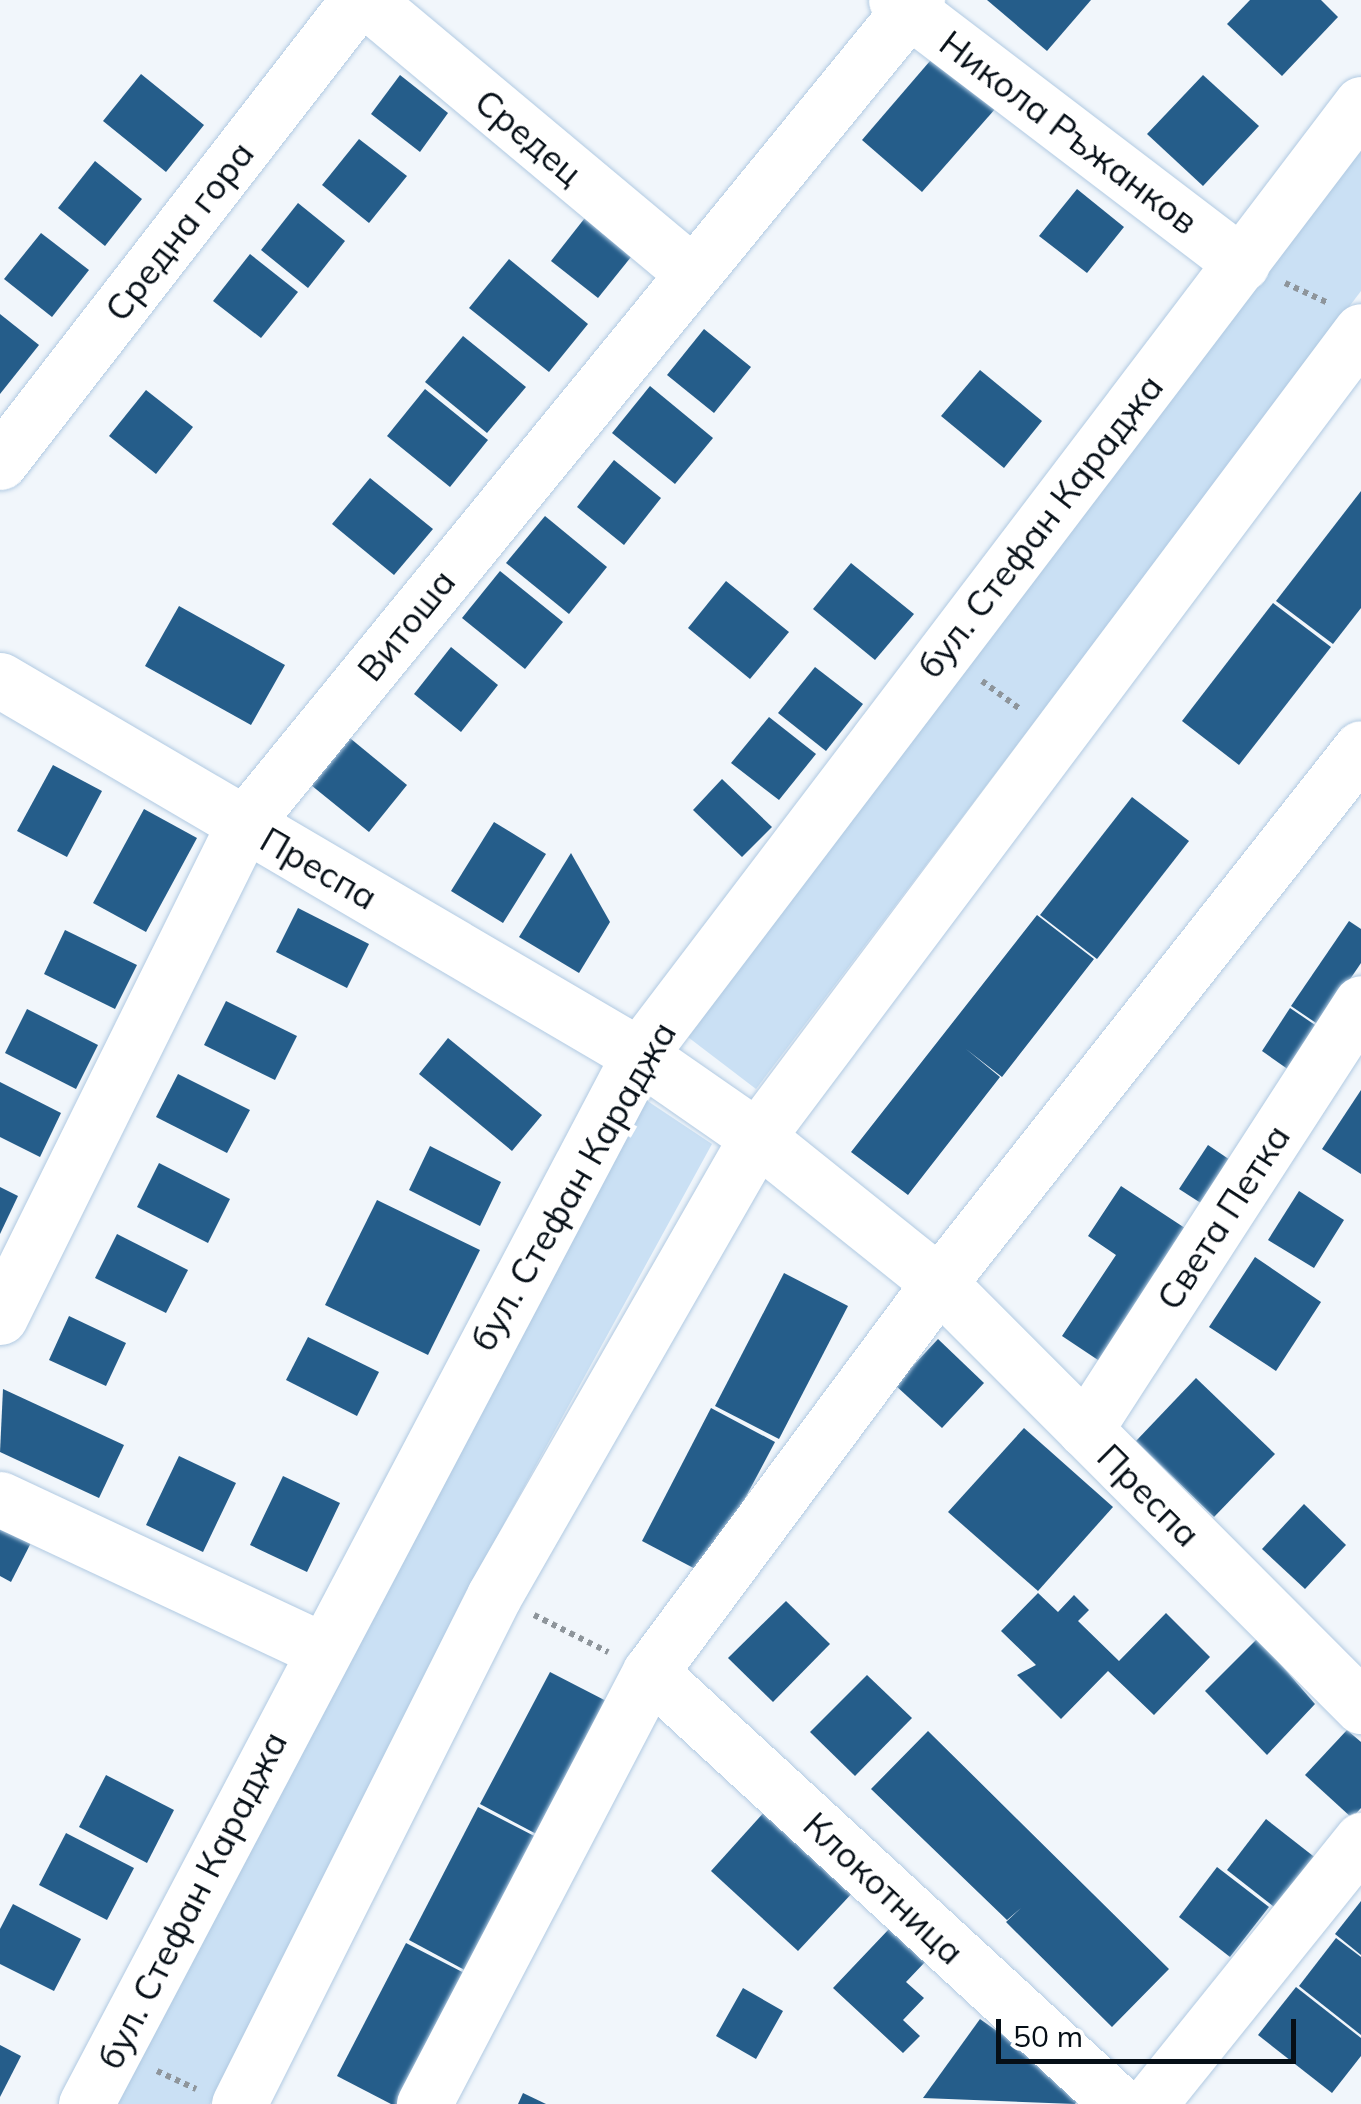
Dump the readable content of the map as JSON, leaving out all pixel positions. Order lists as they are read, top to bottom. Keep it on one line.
{"streets":{"street":["Никола Ръжанков","Средец","Средна гора","бул. Стефан Караджа","Витоша","Преспа","Света Петка","Клокотница"]},"crossings":[["Никола Ръжанков","бул. Стефан Караджа"],["Никола Ръжанков","Витоша"],["Средец","Витоша"],["бул. Стефан Караджа","Преспа"],["Витоша","Преспа"],["Преспа","Света Петка"]],"scale_bar":"50 m"}
